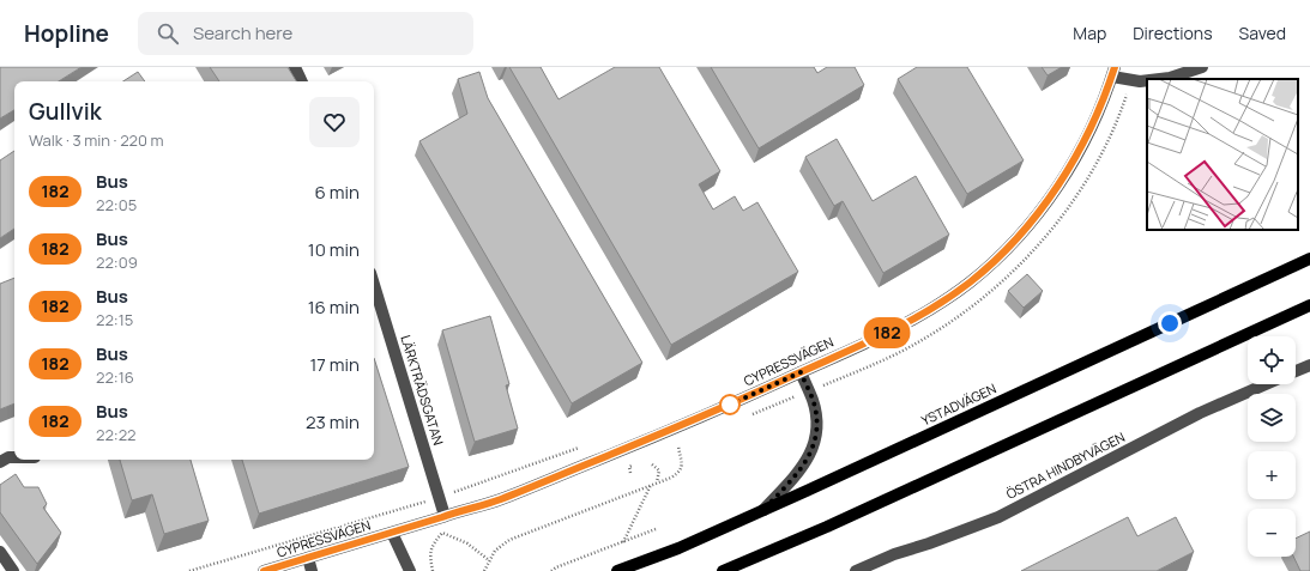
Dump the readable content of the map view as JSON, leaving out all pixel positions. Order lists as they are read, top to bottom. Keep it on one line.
{"streets":{"main road":["YSTADVÄGEN"],"street":["CYPRESSVÄGEN","LÄRKTRÄDSGATAN","ÖSTRA HINDBYVÄGEN"]},"crossings":[["CYPRESSVÄGEN","LÄRKTRÄDSGATAN"]],"lines":["bus line 182"],"page":{"header":"Hopline","search":"Search here","nav":["Map","Directions","Saved"],"on_map":"182","heading":["Gullvik","Walk · 3 min · 220 m"],"list":[{"mark":"182","name":"Bus","note":"22:05","value":"6 min"},{"mark":"182","name":"Bus","note":"22:09","value":"10 min"},{"mark":"182","name":"Bus","note":"22:15","value":"16 min"},{"mark":"182","name":"Bus","note":"22:16","value":"17 min"},{"mark":"182","name":"Bus","note":"22:22","value":"23 min"}],"map_buttons":["+","−"]}}
